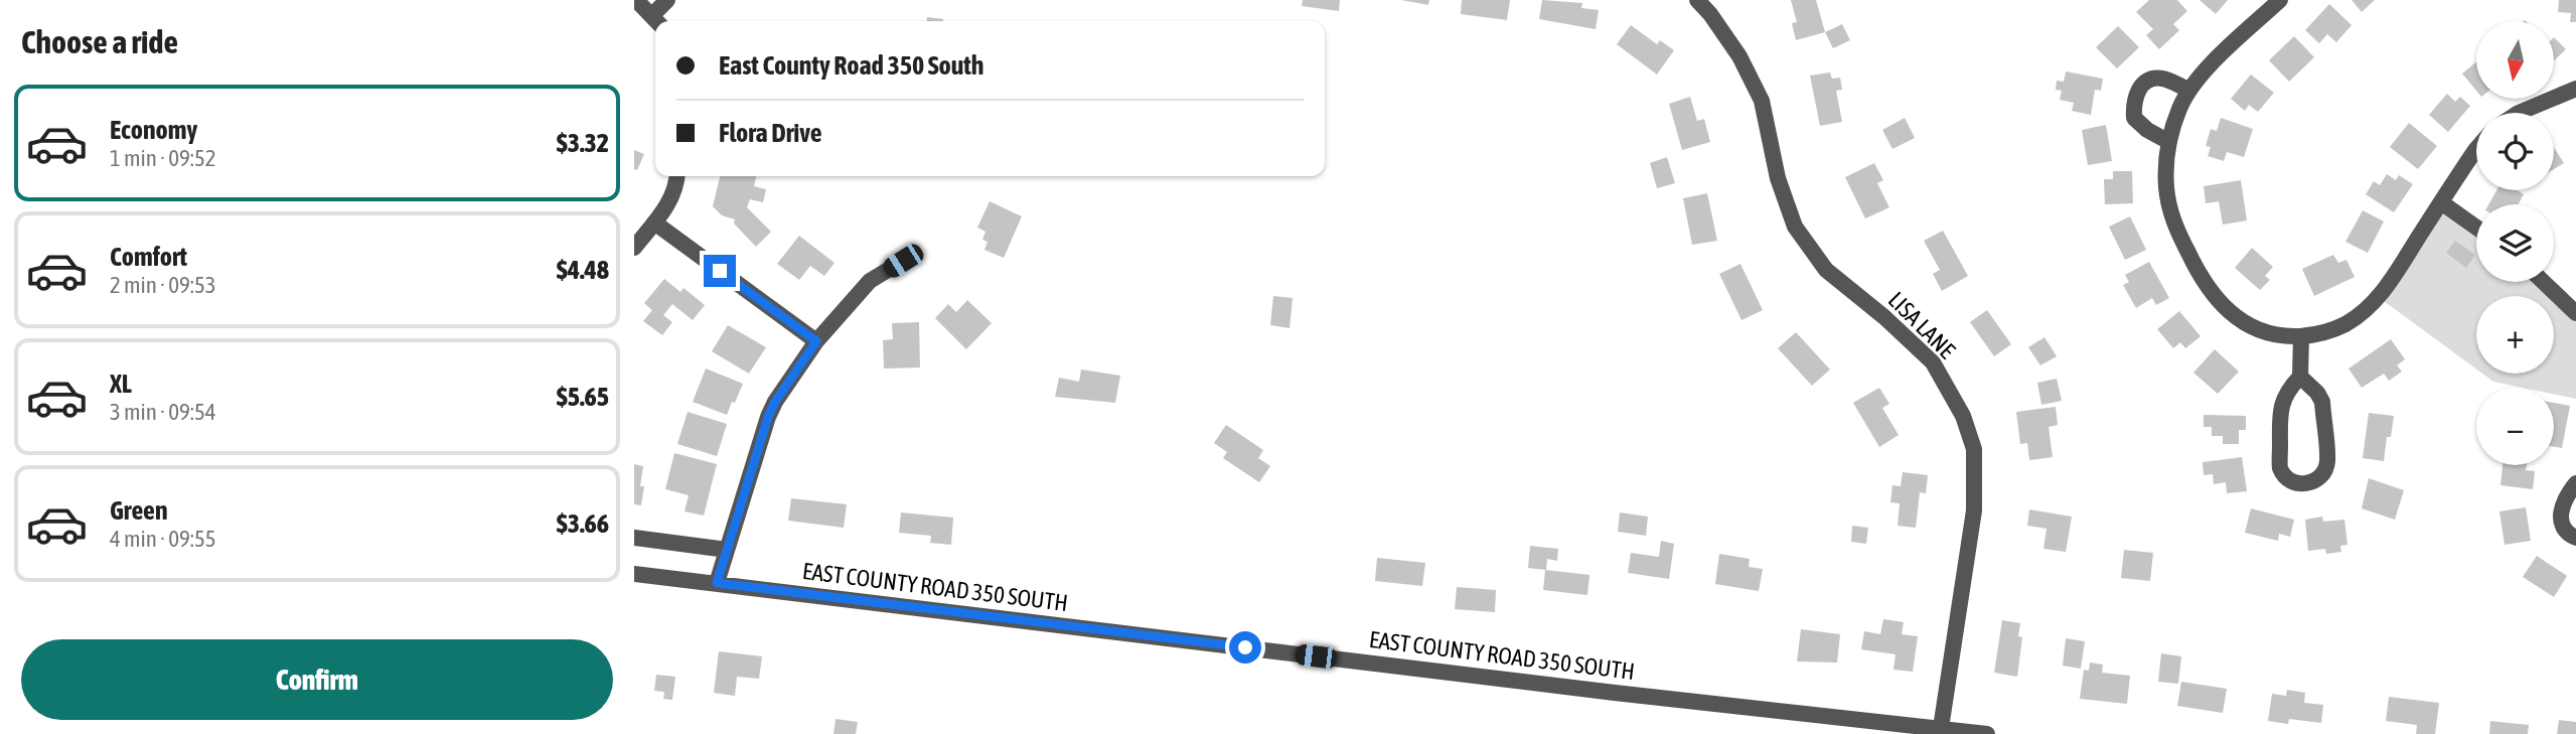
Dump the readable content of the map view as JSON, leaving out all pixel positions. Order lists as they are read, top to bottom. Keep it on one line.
{"streets":{"street":["LISA LANE","EAST COUNTY ROAD 350 SOUTH"]},"crossings":[["LISA LANE","EAST COUNTY ROAD 350 SOUTH"]],"north":"bottom","page":{"heading":"Choose a ride","map_buttons":["+","−"],"banner":["East County Road 350 South","Flora Drive"],"list":[{"name":"Economy","note":"1 min · 09:52","value":"$3.32"},{"name":"Comfort","note":"2 min · 09:53","value":"$4.48"},{"name":"XL","note":"3 min · 09:54","value":"$5.65"},{"name":"Green","note":"4 min · 09:55","value":"$3.66"}],"buttons":"Confirm"}}
